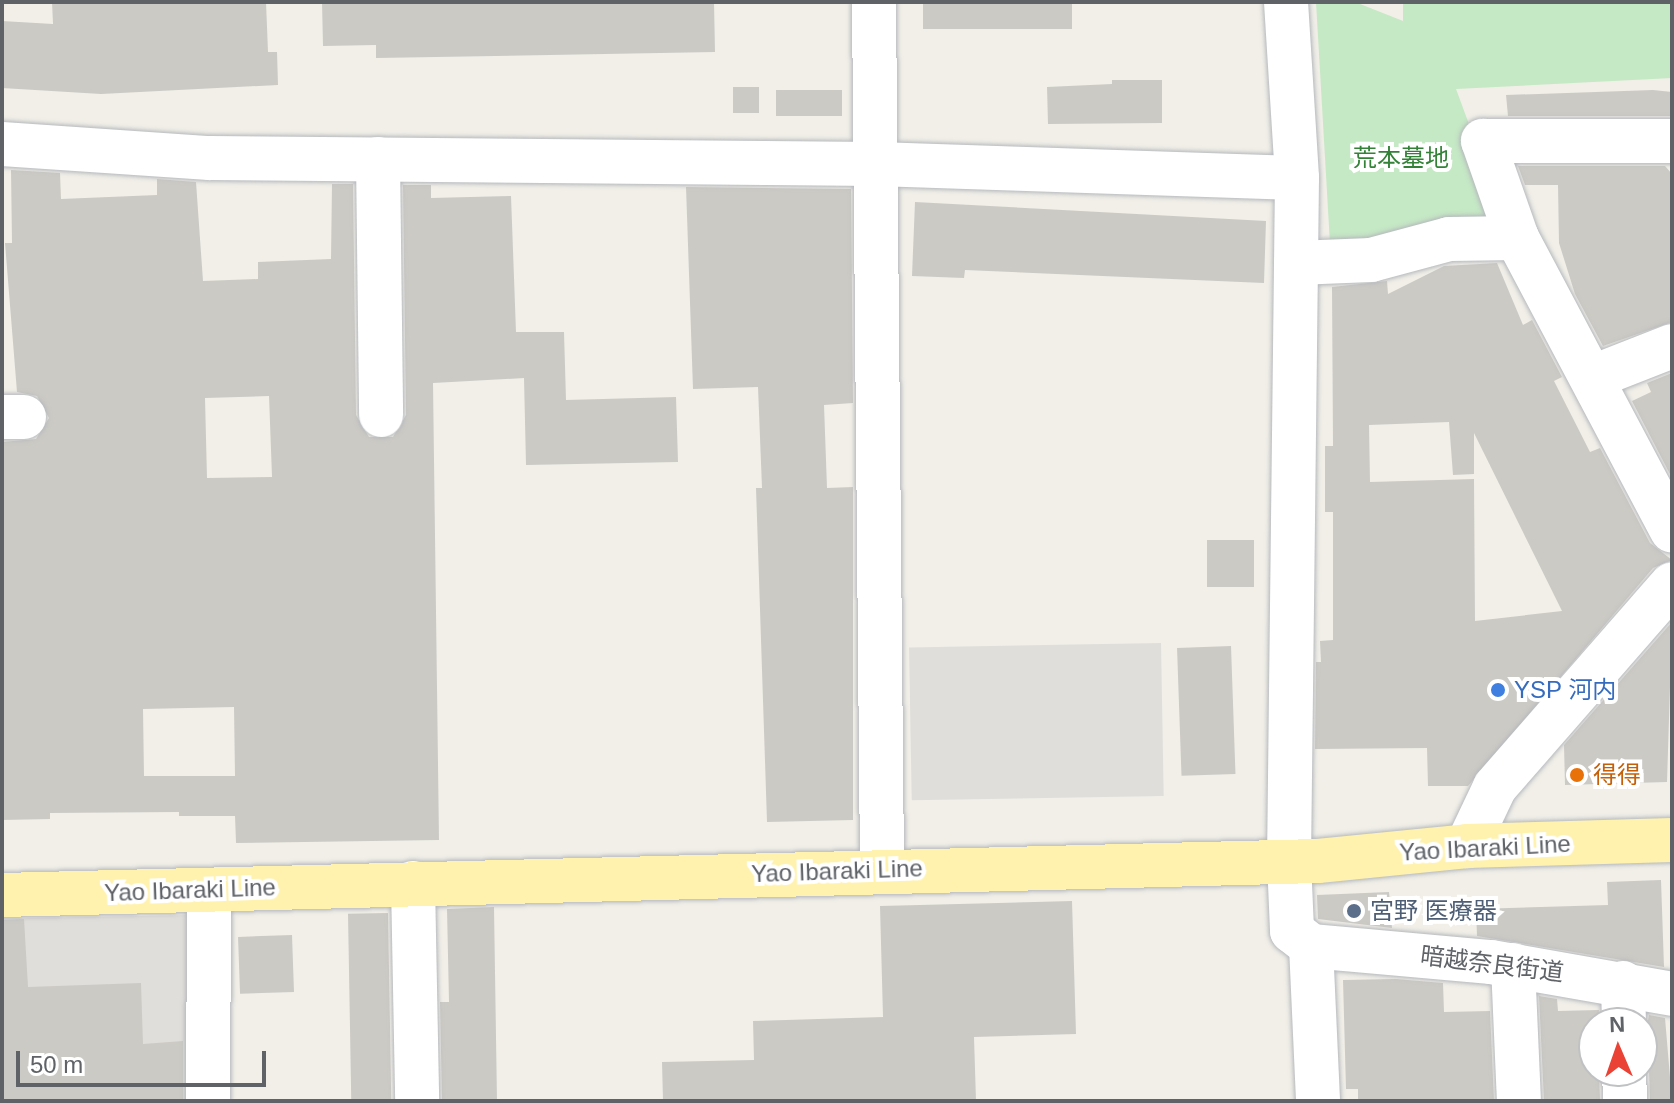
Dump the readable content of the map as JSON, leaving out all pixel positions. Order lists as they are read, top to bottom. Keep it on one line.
{"streets":{"main road":["Yao Ibaraki Line"],"street":["暗越奈良街道"]},"parks":["荒本墓地"],"places":["YSP 河内","得得","宮野 医療器"],"scale_bar":"50 m","north":"top"}
